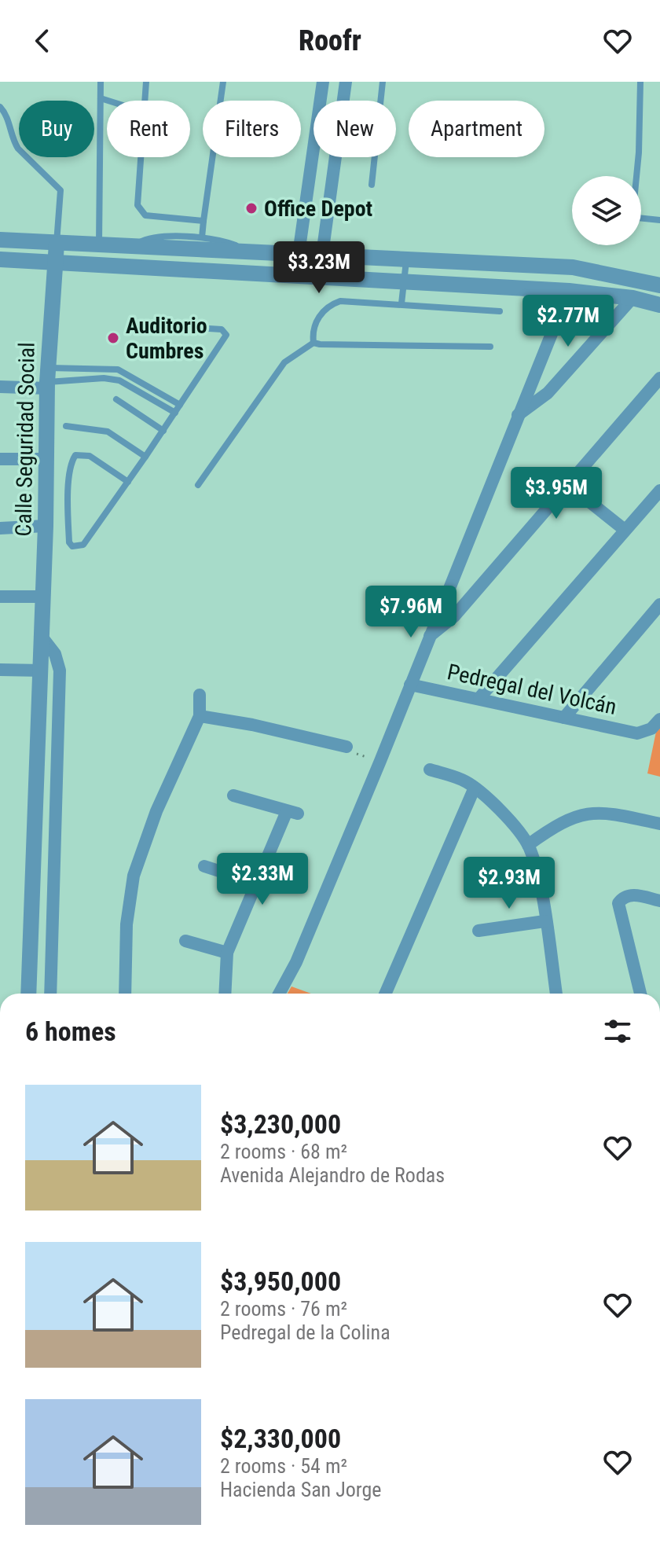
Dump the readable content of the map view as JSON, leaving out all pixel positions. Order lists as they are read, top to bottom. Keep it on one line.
{"streets":{"street":["Calle Seguridad Social","Pedregal del Volcán"]},"places":["Office Depot","Auditorio Cumbres"],"page":{"header":"Roofr","chip":["Buy","Rent","Filters","New","Apartment"],"price":["$3.23M","$2.77M","$3.95M","$7.96M","$2.33M","$2.93M"],"heading":"6 homes","list":[{"name":"$3,230,000","note":"2 rooms · 68 m² · Avenida Alejandro de Rodas"},{"name":"$3,950,000","note":"2 rooms · 76 m² · Pedregal de la Colina"},{"name":"$2,330,000","note":"2 rooms · 54 m² · Hacienda San Jorge"}]}}
